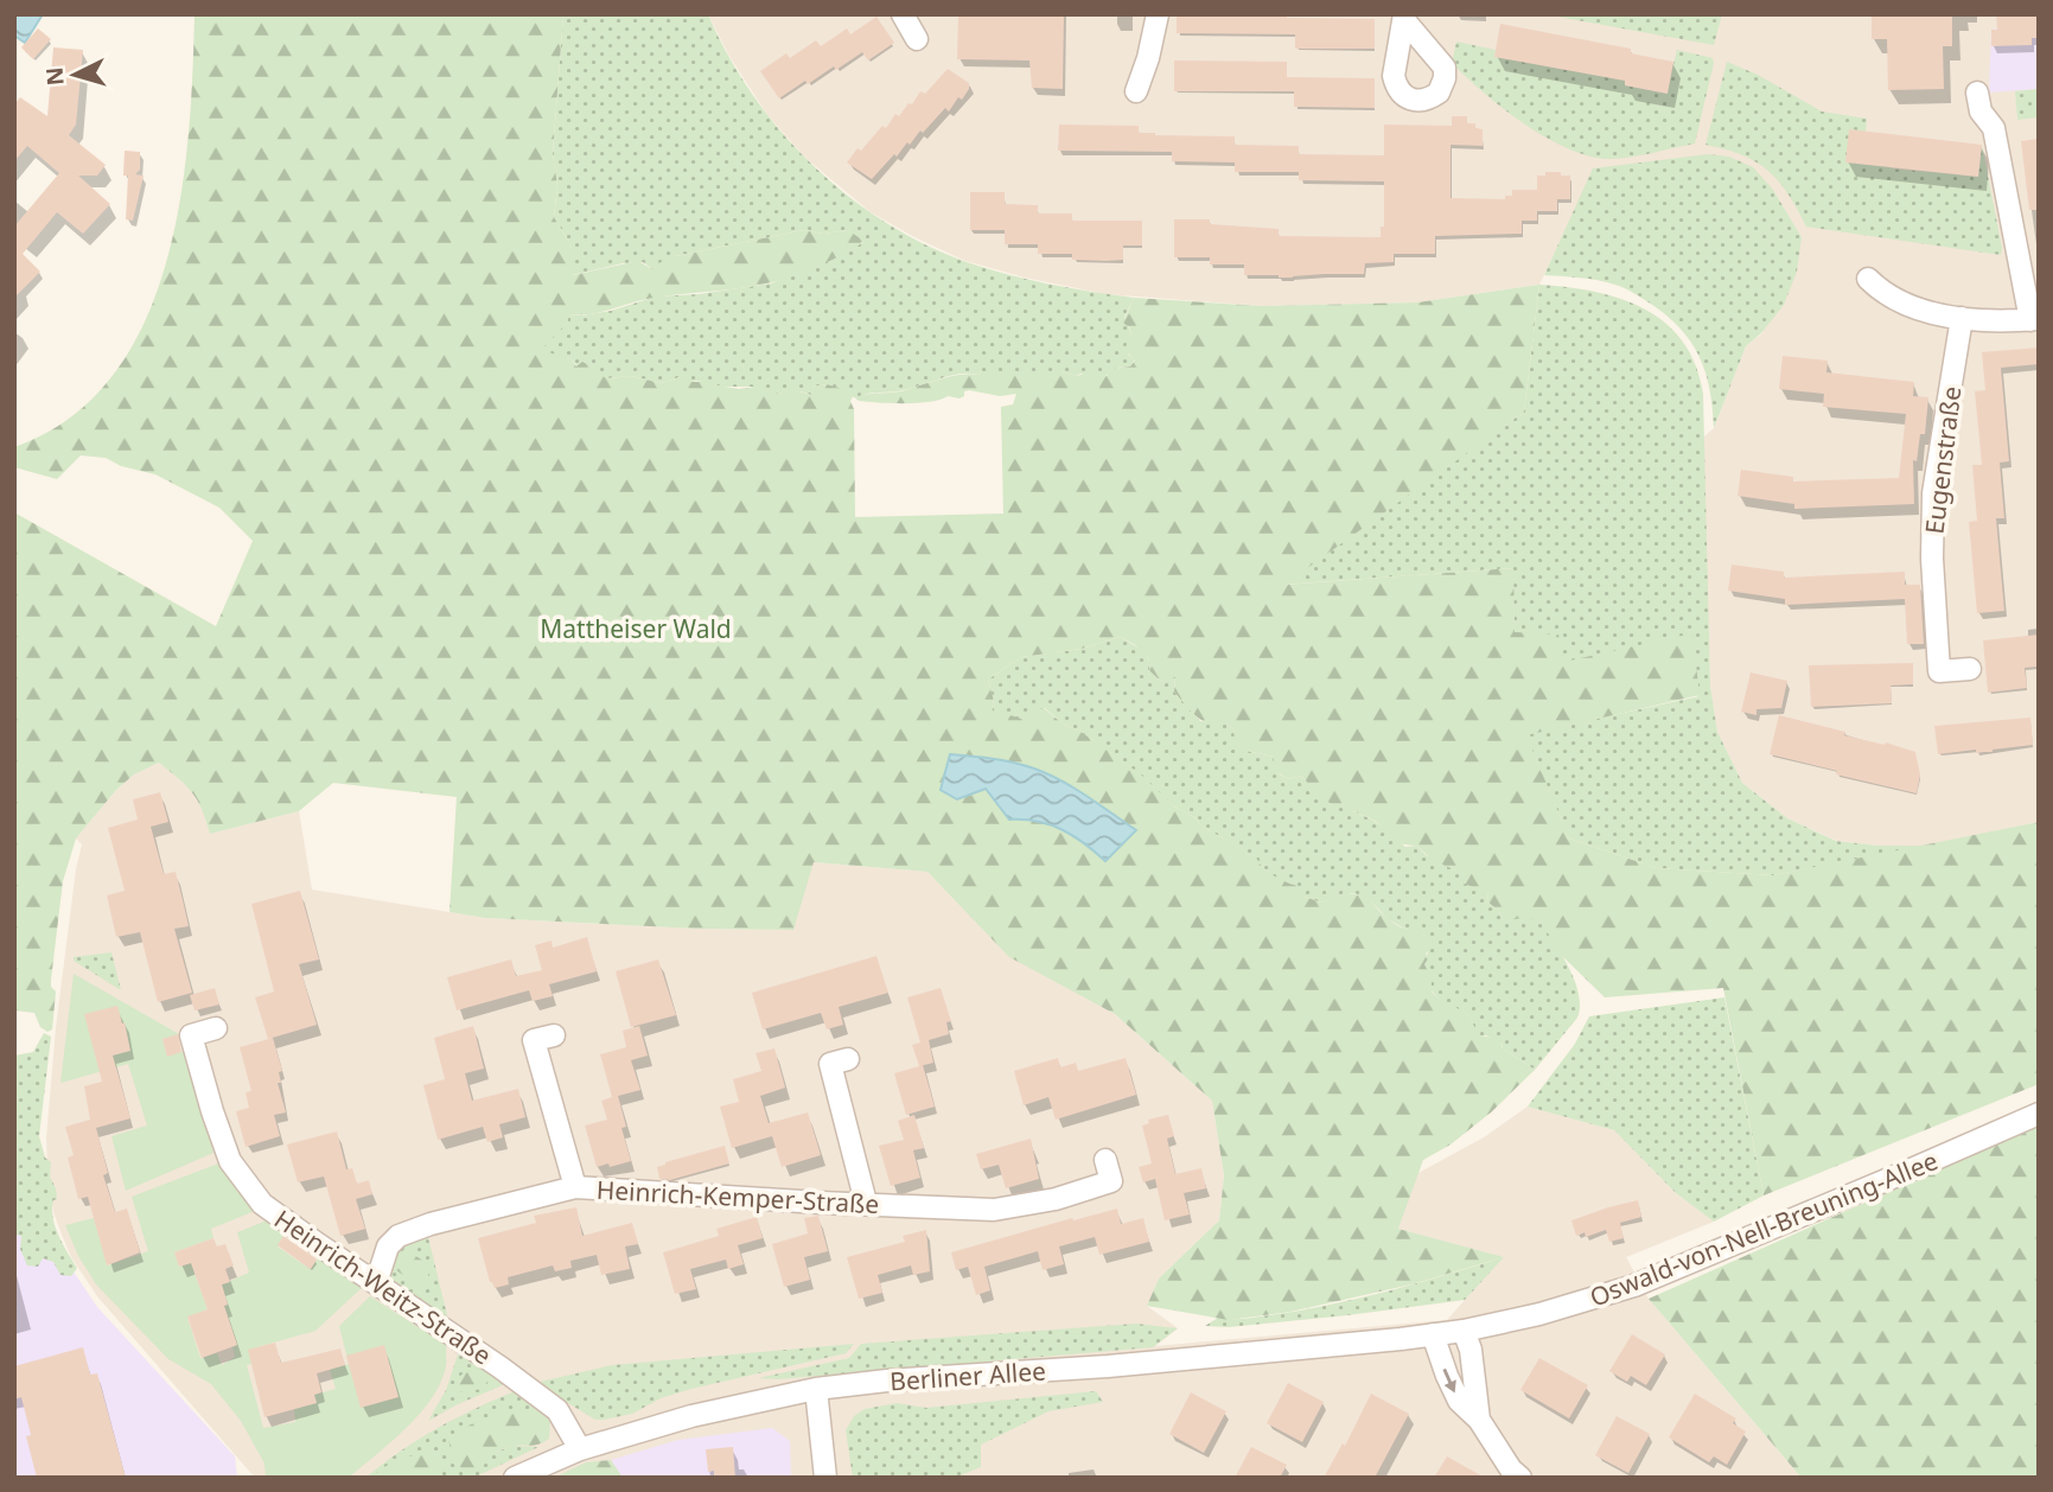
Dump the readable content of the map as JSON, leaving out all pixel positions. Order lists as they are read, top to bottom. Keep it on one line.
{"streets":{"street":["Eugenstraße","Heinrich-Kemper-Straße","Oswald-von-Nell-Breuning-Allee","Heinrich-Weitz-Straße","Berliner Allee"]},"crossings":[["Heinrich-Kemper-Straße","Heinrich-Weitz-Straße"],["Oswald-von-Nell-Breuning-Allee","Berliner Allee"],["Heinrich-Weitz-Straße","Berliner Allee"]],"parks":["Mattheiser Wald"],"north":"left"}
